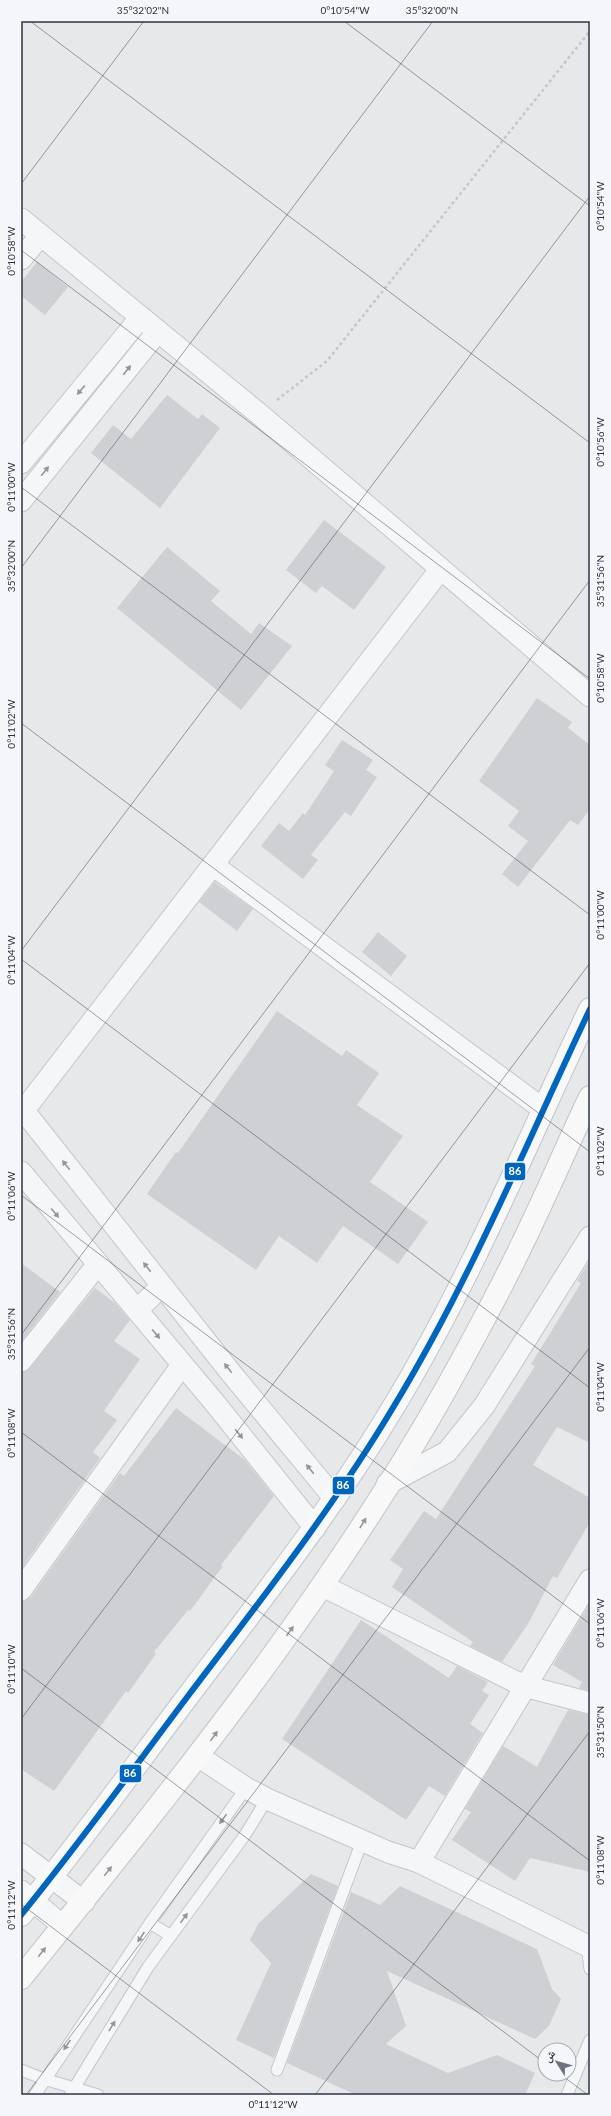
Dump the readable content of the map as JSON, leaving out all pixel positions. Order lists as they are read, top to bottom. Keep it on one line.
{"lines":["transit line 86"],"north":"top left","coordinates":["35°32'02\"N","0°10'54\"W","35°32'00\"N","0°10'58\"W","0°10'56\"W","0°11'00\"W","35°31'56\"N","0°11'02\"W","0°11'04\"W","0°11'06\"W","0°11'08\"W","0°11'10\"W","35°31'50\"N","0°11'12\"W"]}
